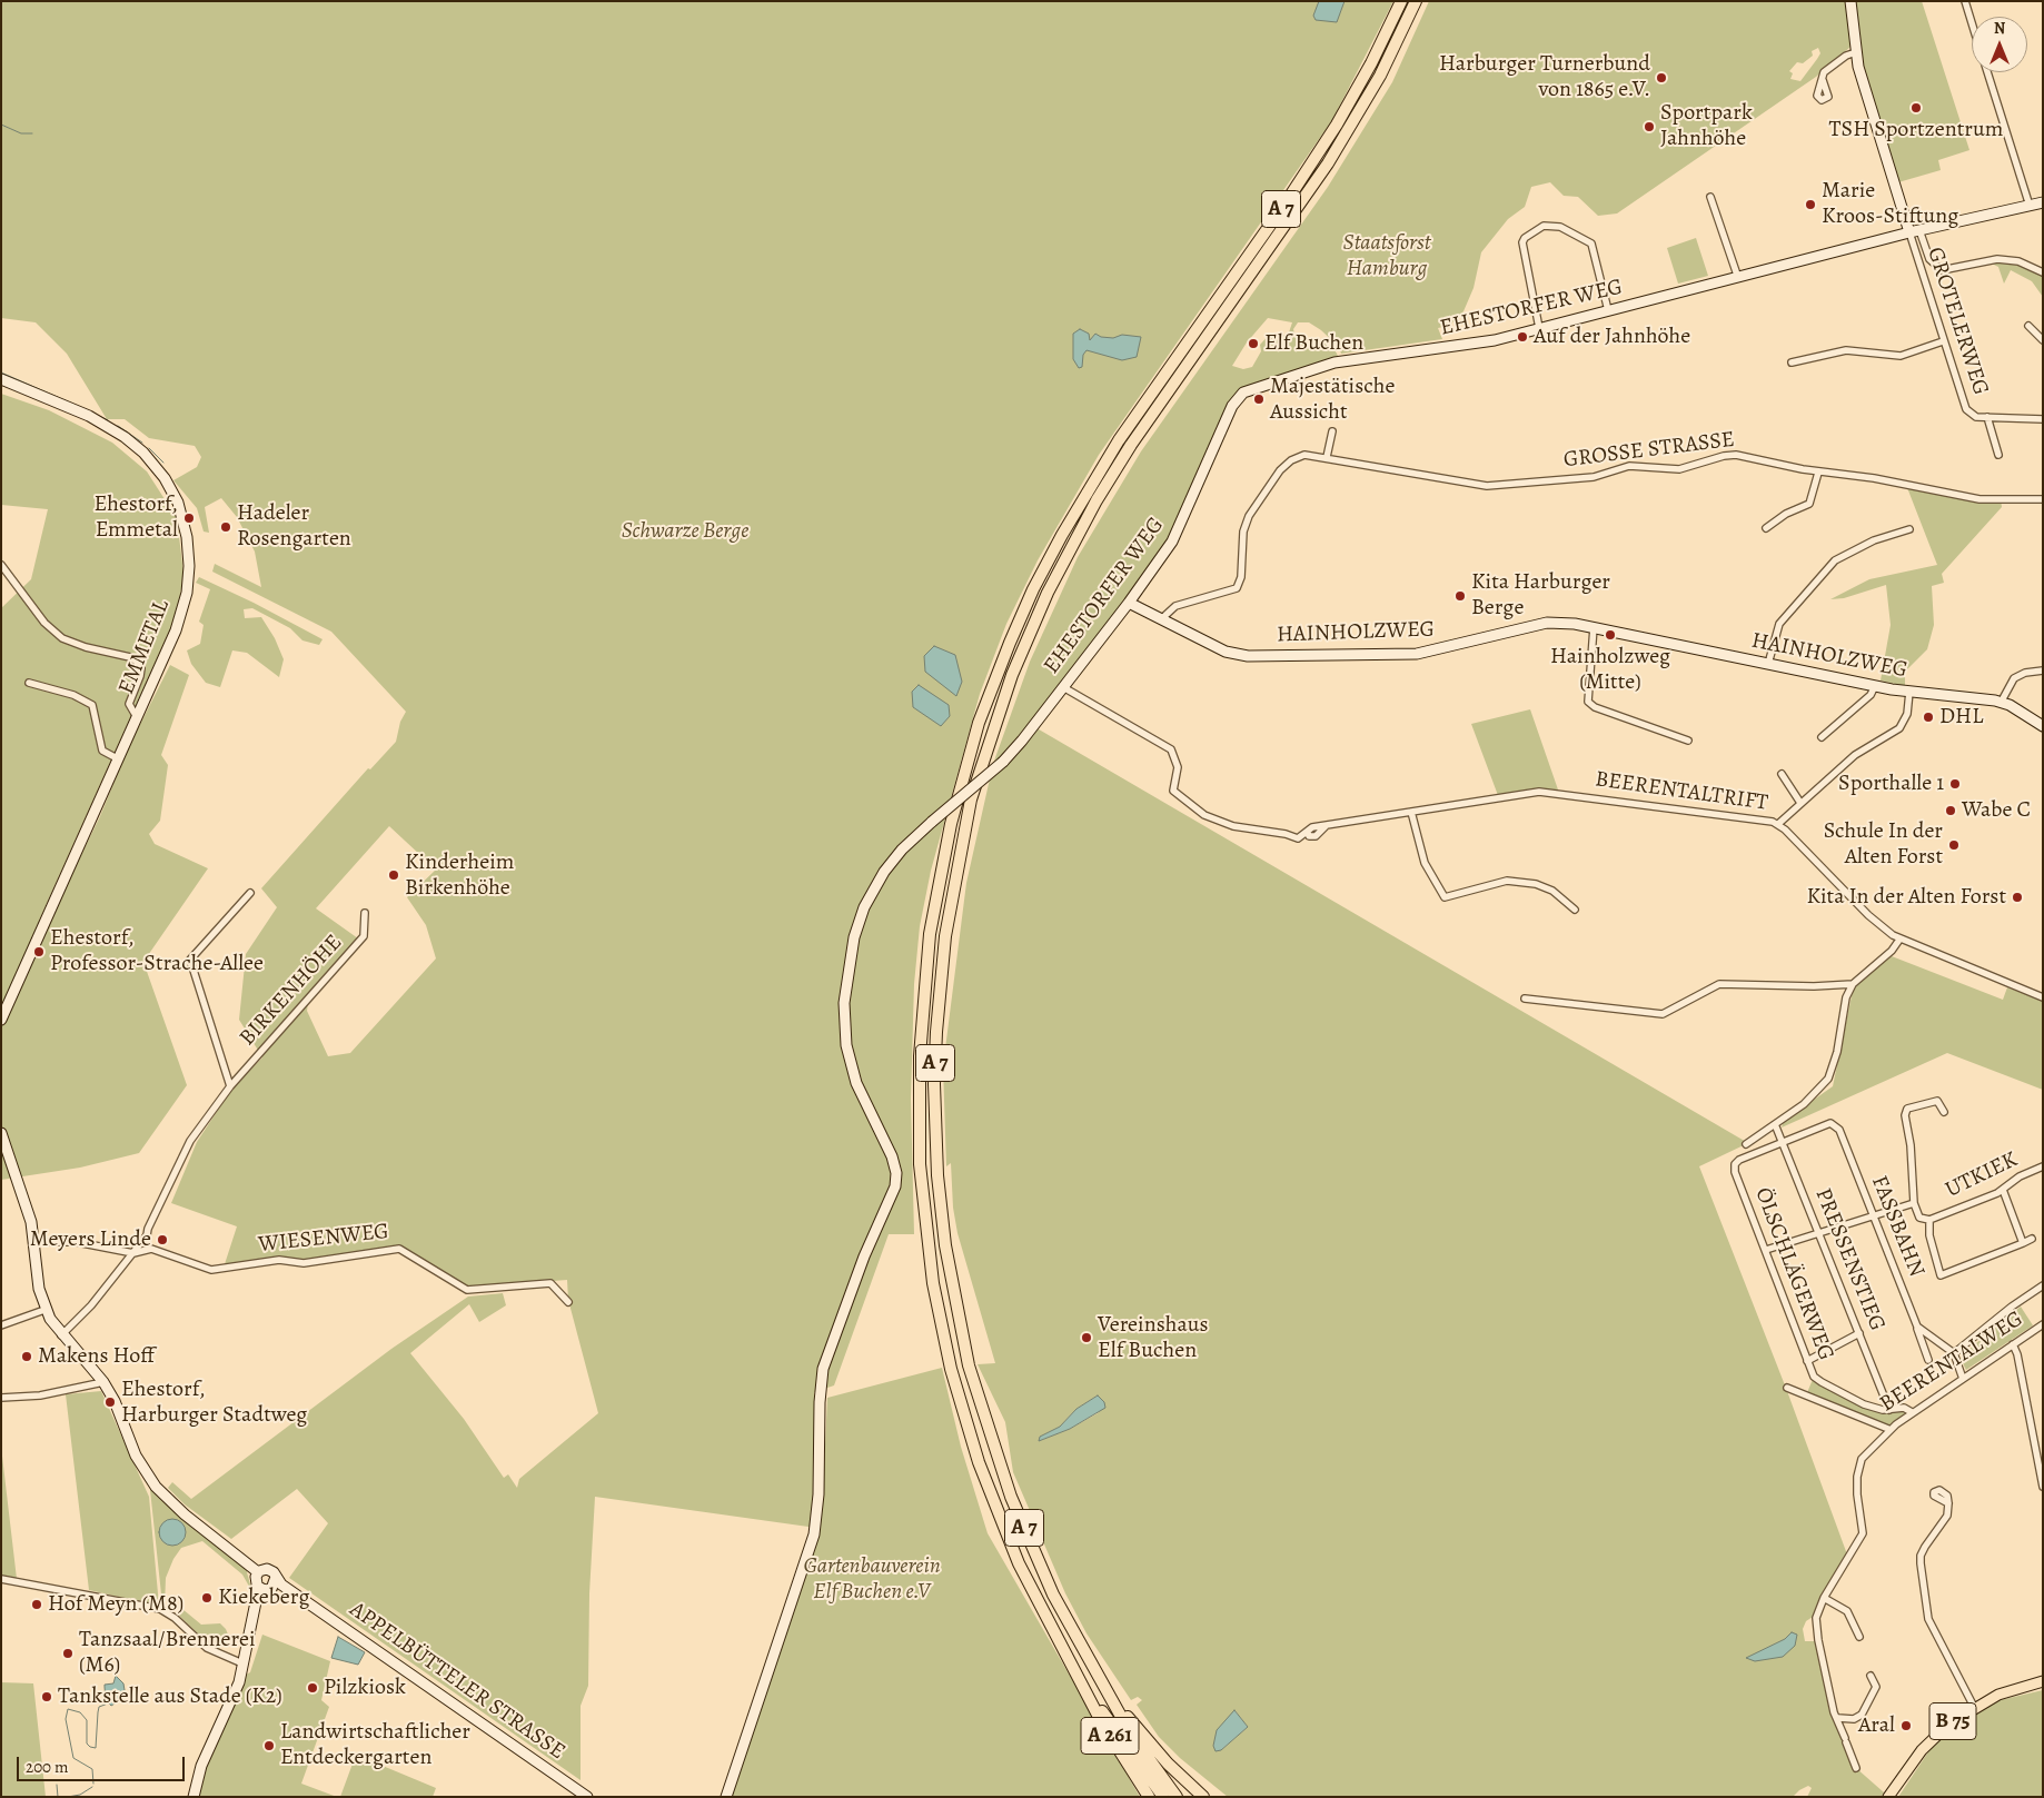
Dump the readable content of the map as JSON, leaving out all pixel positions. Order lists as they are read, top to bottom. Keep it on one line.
{"streets":{"highway":["A 7","A 261"],"main road":["EHESTORFER WEG","HAINHOLZWEG","EMMETAL","APPELBÜTTELER STRASSE","B 75"],"street":["GROTELERWEG","GROSSE STRASSE","BEERENTALTRIFT","BIRKENHÖHE","UTKIEK","FASSBAHN","WIESENWEG","PRESSENSTIEG","ÖLSCHLÄGERWEG","BEERENTALWEG"]},"crossings":[["A 7","A 261"],["EHESTORFER WEG","GROTELERWEG"],["EHESTORFER WEG","HAINHOLZWEG"],["EHESTORFER WEG","BEERENTALTRIFT"],["GROSSE STRASSE","HAINHOLZWEG"],["BIRKENHÖHE","WIESENWEG"],["FASSBAHN","PRESSENSTIEG"],["FASSBAHN","ÖLSCHLÄGERWEG"],["PRESSENSTIEG","ÖLSCHLÄGERWEG"],["ÖLSCHLÄGERWEG","BEERENTALWEG"]],"parks":["Staatsforst Hamburg","Schwarze Berge","Gartenbauverein Elf Buchen e.V"],"places":["Harburger Turnerbund von 1865 e.V.","TSH Sportzentrum","Sportpark Jahnhöhe","Marie Kroos-Stiftung","Auf der Jahnhöhe","Elf Buchen","Majestätische Aussicht","Ehestorf, Emmetal","Hadeler Rosengarten","Kita Harburger Berge","Hainholzweg (Mitte)","DHL","Sporthalle 1","Wabe C","Schule In der Alten Forst","Kinderheim Birkenhöhe","Kita In der Alten Forst","Ehestorf, Professor-Strache-Allee","Meyers Linde","Vereinshaus Elf Buchen","Makens Hoff","Ehestorf, Harburger Stadtweg","Kiekeberg","Hof Meyn (M8)","Tanzsaal/Brennerei (M6)","Pilzkiosk","Tankstelle aus Stade (K2)","Aral","Landwirtschaftlicher Entdeckergarten"],"scale_bar":"200 m","north":"top"}
